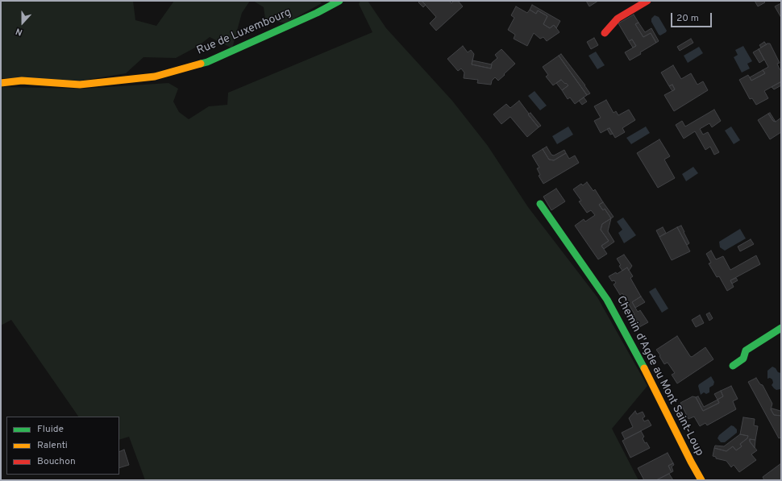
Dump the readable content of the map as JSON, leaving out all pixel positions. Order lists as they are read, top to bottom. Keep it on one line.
{"streets":{"street":["Rue de Luxembourg","Chemin d'Agde au Mont Saint-Loup"]},"legend":["Fluide","Ralenti","Bouchon"],"scale_bar":"20 m","north":"bottom"}
